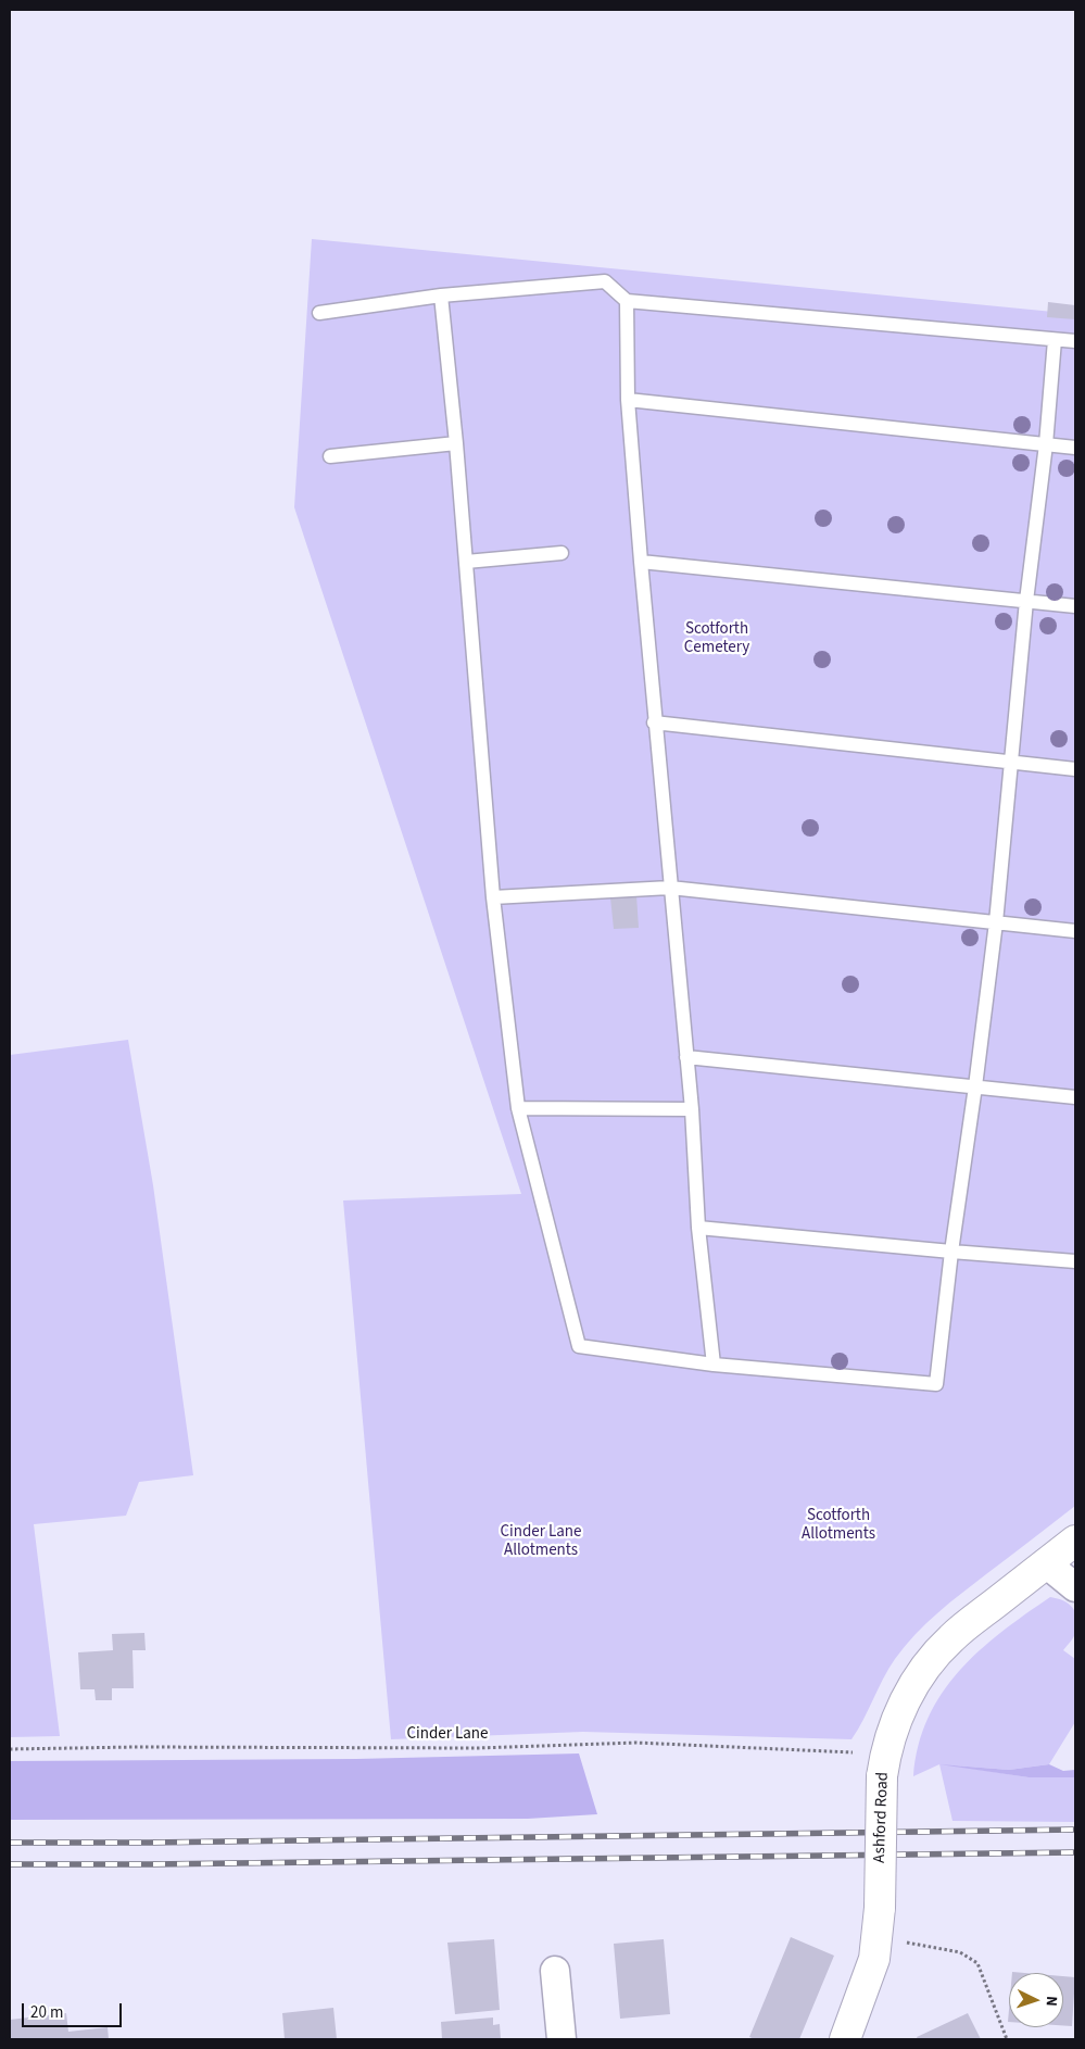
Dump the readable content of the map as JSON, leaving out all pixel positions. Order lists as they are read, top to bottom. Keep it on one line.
{"streets":{"street":["Ashford Road"],"path":["Cinder Lane"]},"crossings":[["Cinder Lane","Ashford Road"]],"parks":["Scotforth Cemetery","Scotforth Allotments","Cinder Lane Allotments"],"scale_bar":"20 m","north":"right"}
